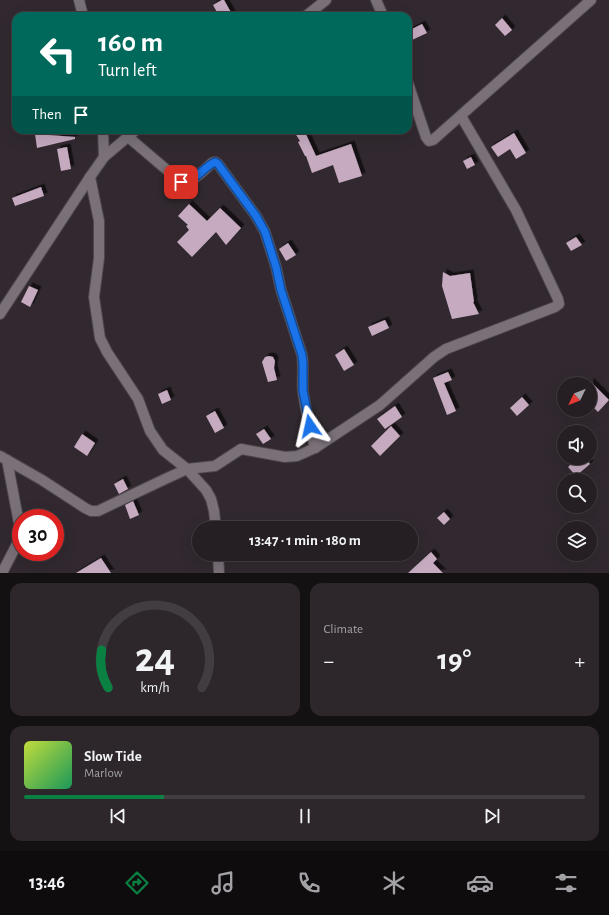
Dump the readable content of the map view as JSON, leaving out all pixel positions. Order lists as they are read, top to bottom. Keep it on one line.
{"north":"bottom left","page":{"turn":["160 m","Turn left"],"then":"Then","limit":"30","trip":"13:47 · 1 min · 180 m","tile":"Climate","heat":["−","19°","+"],"song":["Slow Tide","Marlow"],"tabs":"13:46","gauge":["24","km/h"]}}
